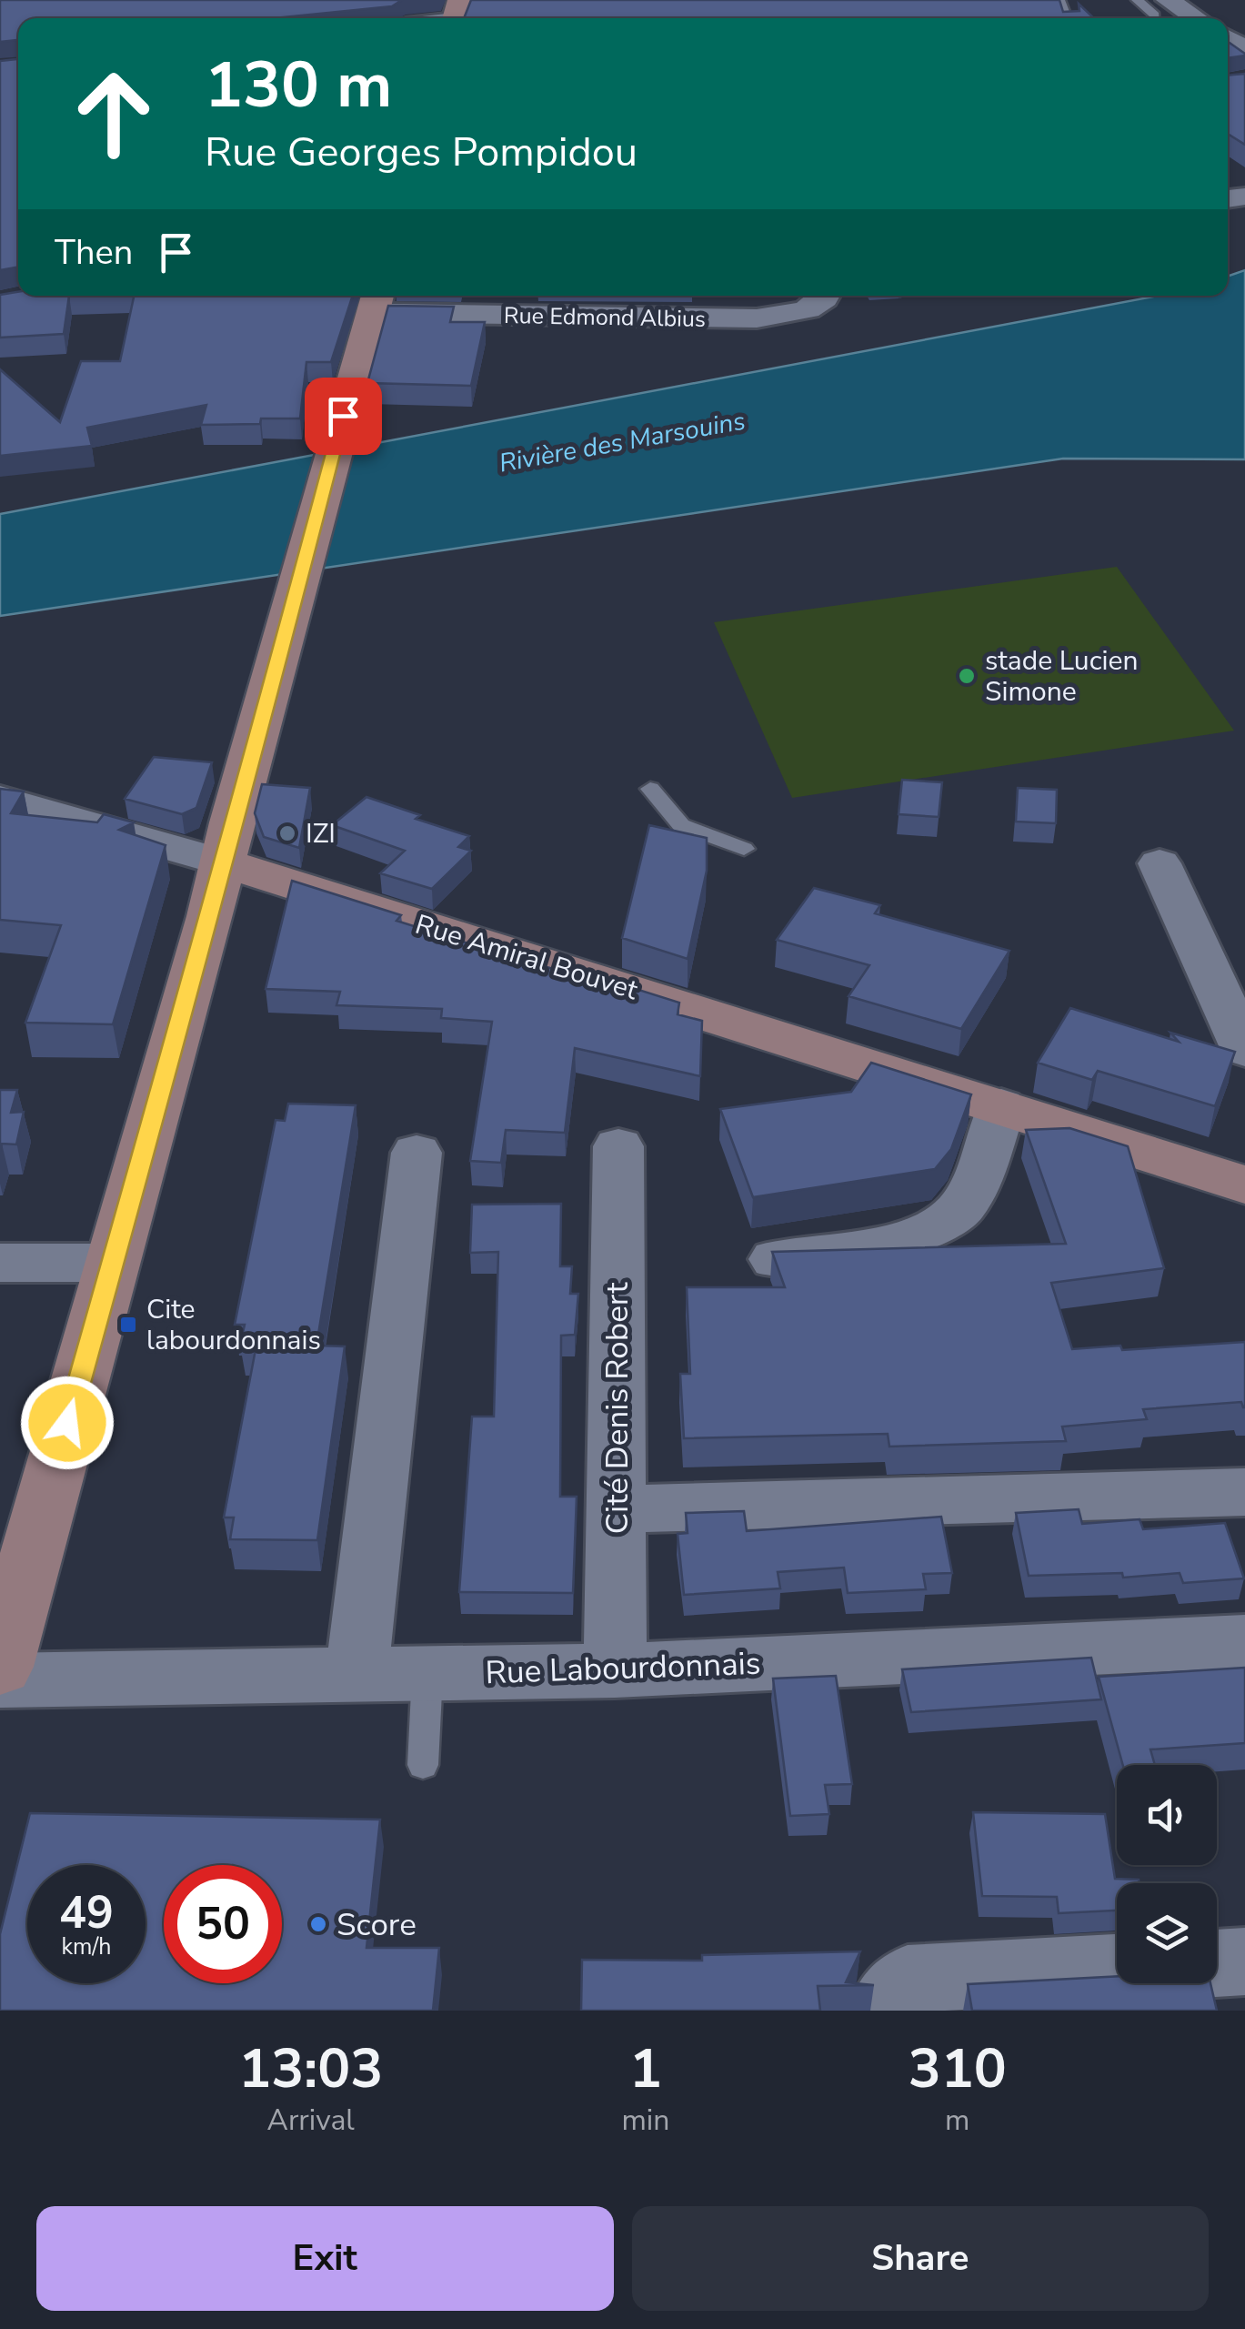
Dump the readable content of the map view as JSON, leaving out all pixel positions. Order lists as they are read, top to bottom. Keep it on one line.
{"streets":{"main road":["Rue Amiral Bouvet"],"street":["Rue Edmond Albius","Cité Denis Robert","Rue Labourdonnais"]},"crossings":[["Cité Denis Robert","Rue Labourdonnais"]],"water":["Rivière des Marsouins"],"places":{"other":["stade Lucien Simone","IZI","Score"],"transit":["Cite labourdonnais"]},"page":{"turn":["130 m","Rue Georges Pompidou"],"then":"Then","speed":"49 km/h","limit":"50","eta":["13:03","Arrival","1","min","310","m"],"buttons":["Exit","Share"]}}
